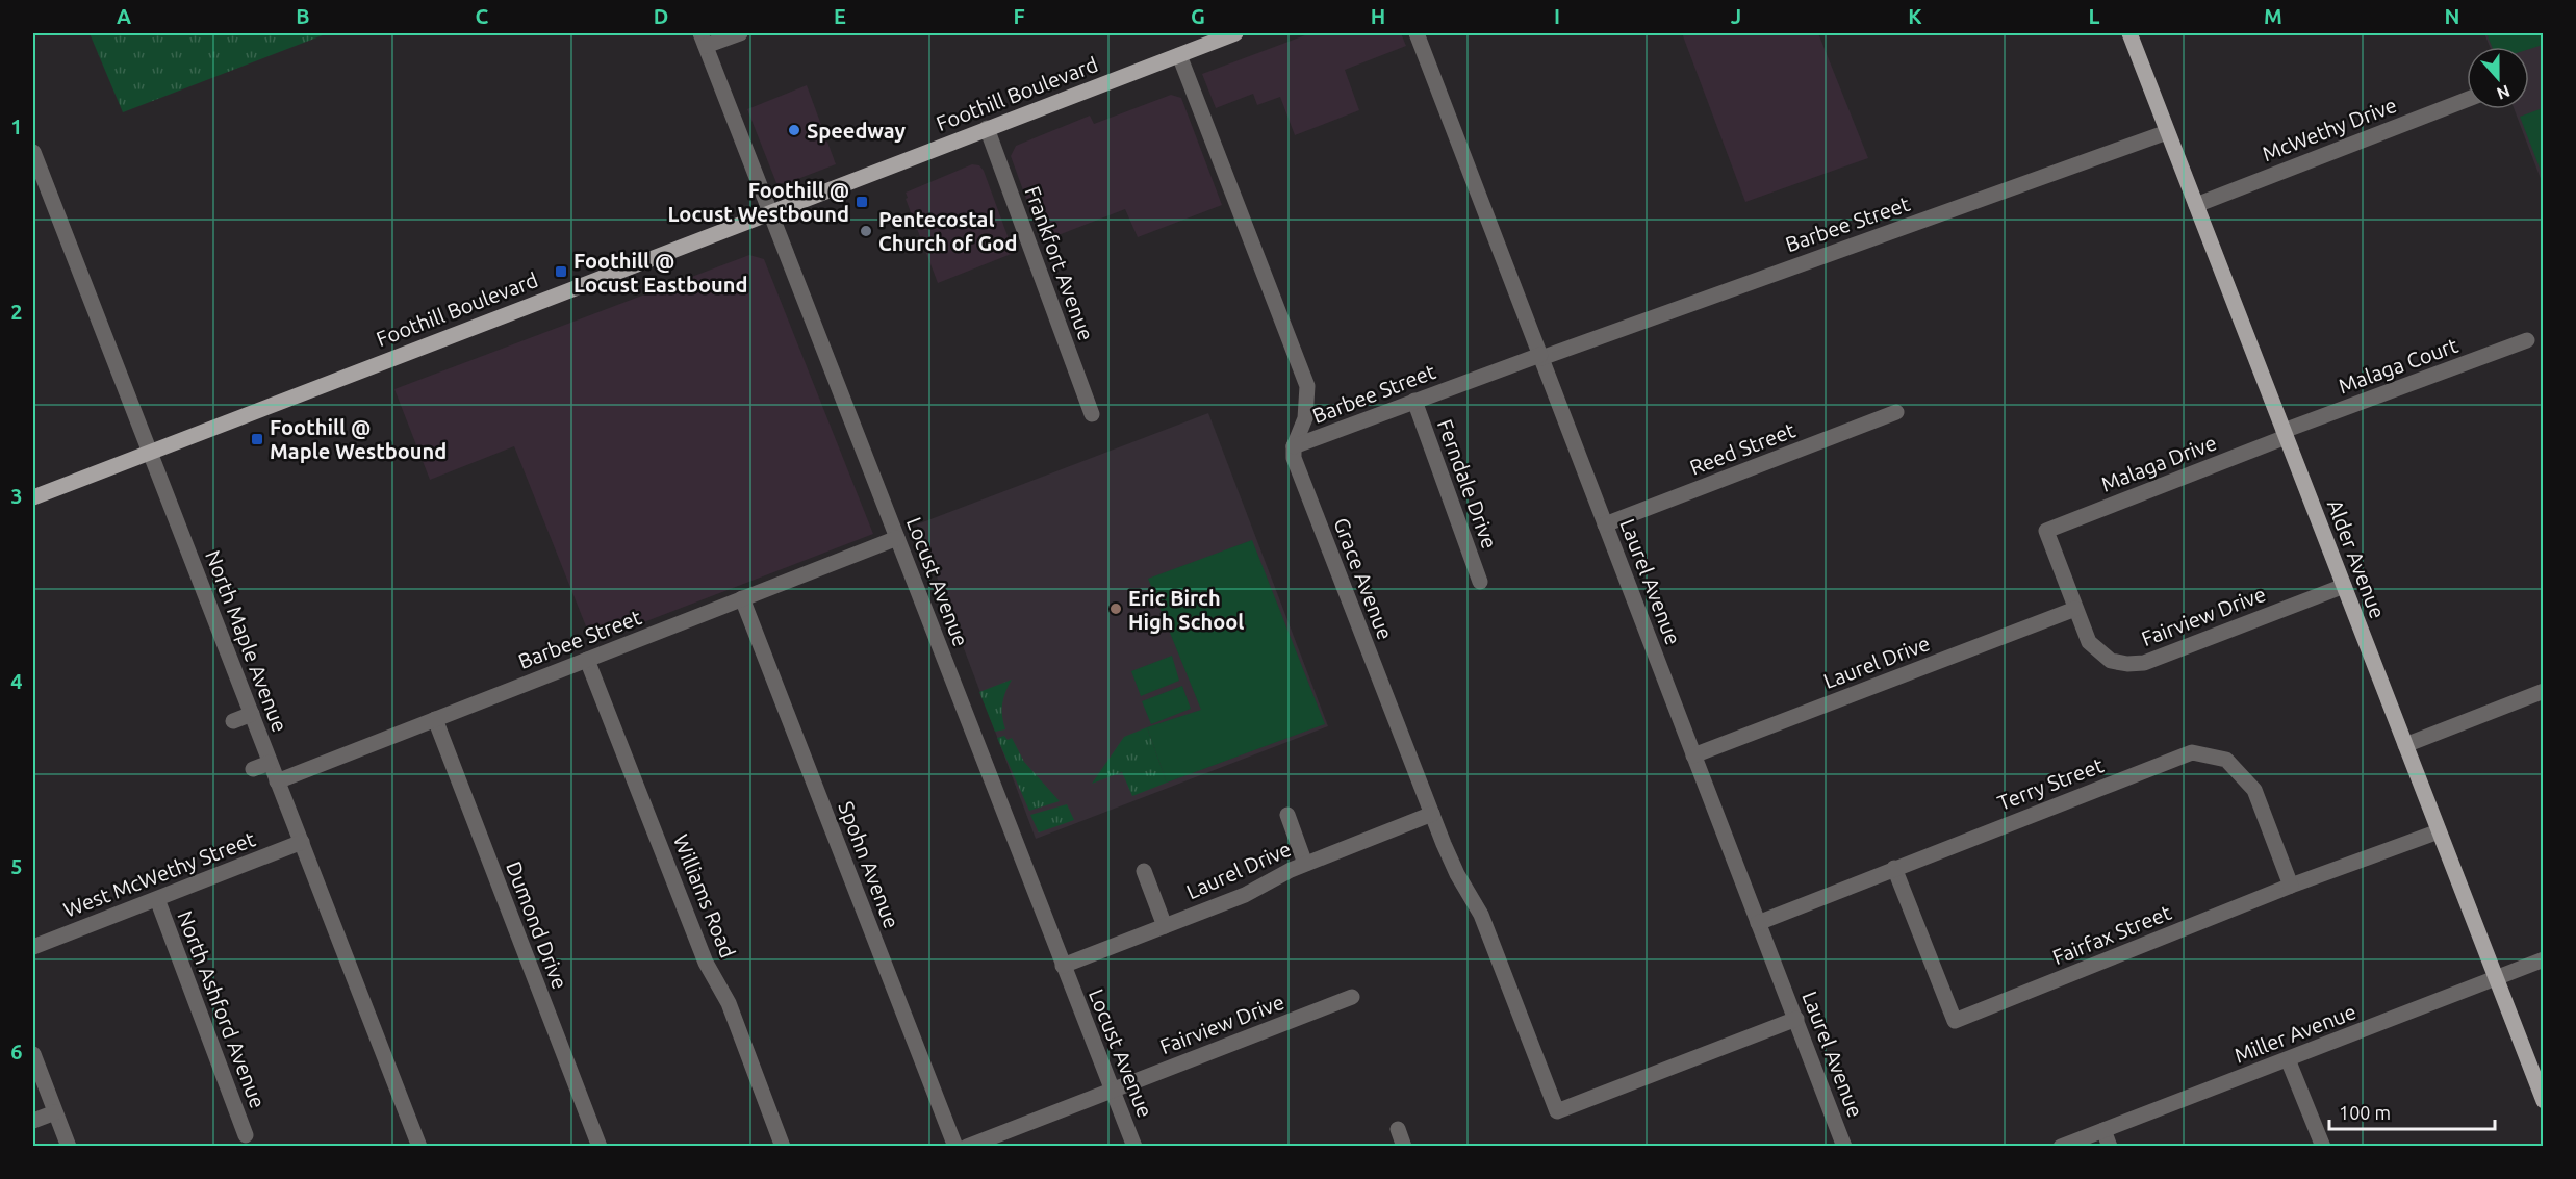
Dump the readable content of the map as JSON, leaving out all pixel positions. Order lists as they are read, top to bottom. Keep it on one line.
{"streets":{"main road":["Foothill Boulevard","Alder Avenue"],"street":["McWethy Drive","Barbee Street","Frankfort Avenue","Malaga Court","Reed Street","Malaga Drive","Ferndale Drive","Grace Avenue","Locust Avenue","Laurel Avenue","Fairview Drive","North Maple Avenue","Laurel Drive","Terry Street","Spohn Avenue","West McWethy Street","Williams Road","Dumond Drive","Fairfax Street","North Ashford Avenue","Miller Avenue"]},"crossings":[["Foothill Boulevard","Frankfort Avenue"],["Foothill Boulevard","Locust Avenue"],["Foothill Boulevard","North Maple Avenue"],["McWethy Drive","Alder Avenue"],["Barbee Street","Ferndale Drive"],["Barbee Street","Alder Avenue"],["Barbee Street","Grace Avenue"],["Barbee Street","Locust Avenue"],["Barbee Street","Laurel Avenue"],["Barbee Street","North Maple Avenue"],["Barbee Street","Spohn Avenue"],["Barbee Street","Williams Road"],["Barbee Street","Dumond Drive"],["Malaga Court","Malaga Drive"],["Malaga Court","Alder Avenue"],["Reed Street","Laurel Avenue"],["Malaga Drive","Alder Avenue"],["Malaga Drive","Fairview Drive"],["Alder Avenue","Fairview Drive"],["Alder Avenue","Fairfax Street"],["Alder Avenue","Miller Avenue"],["Grace Avenue","Laurel Avenue"],["Grace Avenue","Laurel Drive"],["Locust Avenue","Fairview Drive"],["Locust Avenue","Laurel Drive"],["Laurel Avenue","Laurel Drive"],["Laurel Avenue","Terry Street"],["Fairview Drive","Laurel Drive"],["North Maple Avenue","West McWethy Street"],["Terry Street","Fairfax Street"],["West McWethy Street","North Ashford Avenue"]],"places":{"other":["Speedway","Pentecostal Church of God","Eric Birch High School"],"transit":["Foothill @ Locust Westbound","Foothill @ Locust Eastbound","Foothill @ Maple Westbound"]},"scale_bar":"100 m","north":"bottom","grid":{"columns":["A","B","C","D","E","F","G","H","I","J","K","L","M","N"],"rows":["1","2","3","4","5","6"]}}
